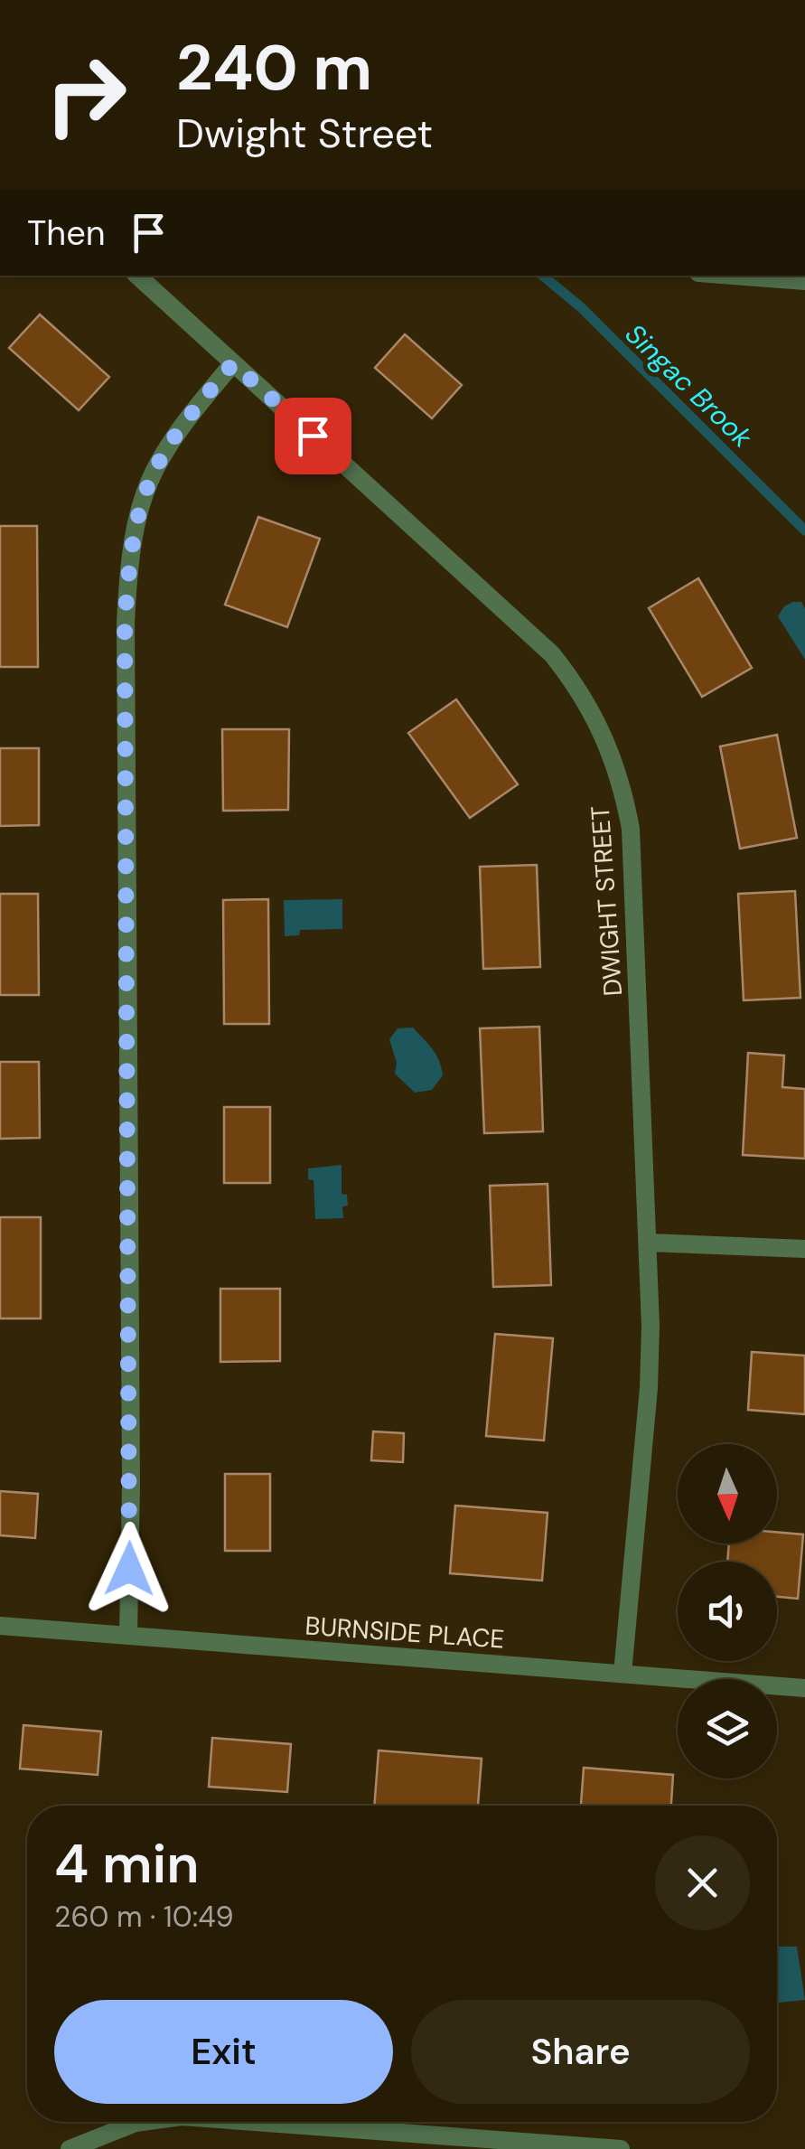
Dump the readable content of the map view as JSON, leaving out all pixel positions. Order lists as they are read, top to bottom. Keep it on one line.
{"streets":{"street":["DWIGHT STREET","BURNSIDE PLACE"]},"crossings":[["DWIGHT STREET","BURNSIDE PLACE"]],"water":["Singac Brook"],"north":"bottom","page":{"turn":["240 m","Dwight Street"],"then":"Then","heading":["4 min","260 m · 10:49"],"buttons":["Exit","Share"]}}
